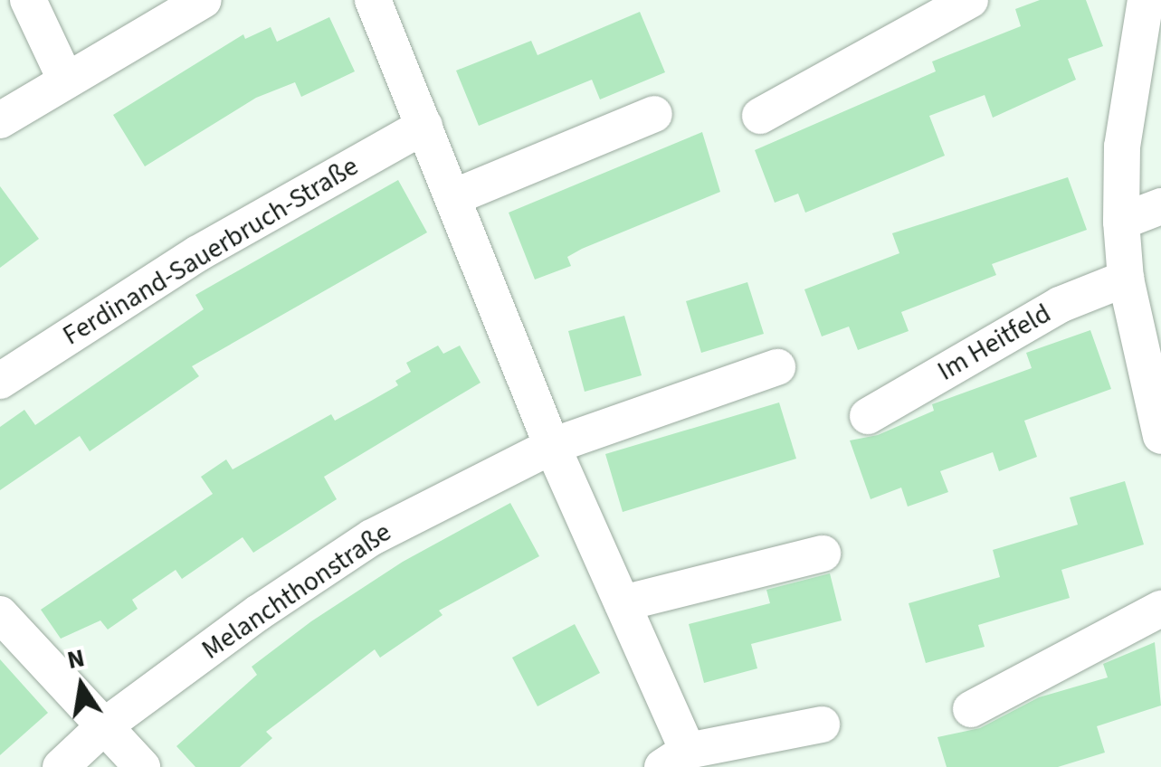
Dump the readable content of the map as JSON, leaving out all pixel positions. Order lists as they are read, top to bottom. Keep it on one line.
{"streets":{"street":["Ferdinand-Sauerbruch-Straße","Im Heitfeld","Melanchthonstraße"]},"north":"top"}
